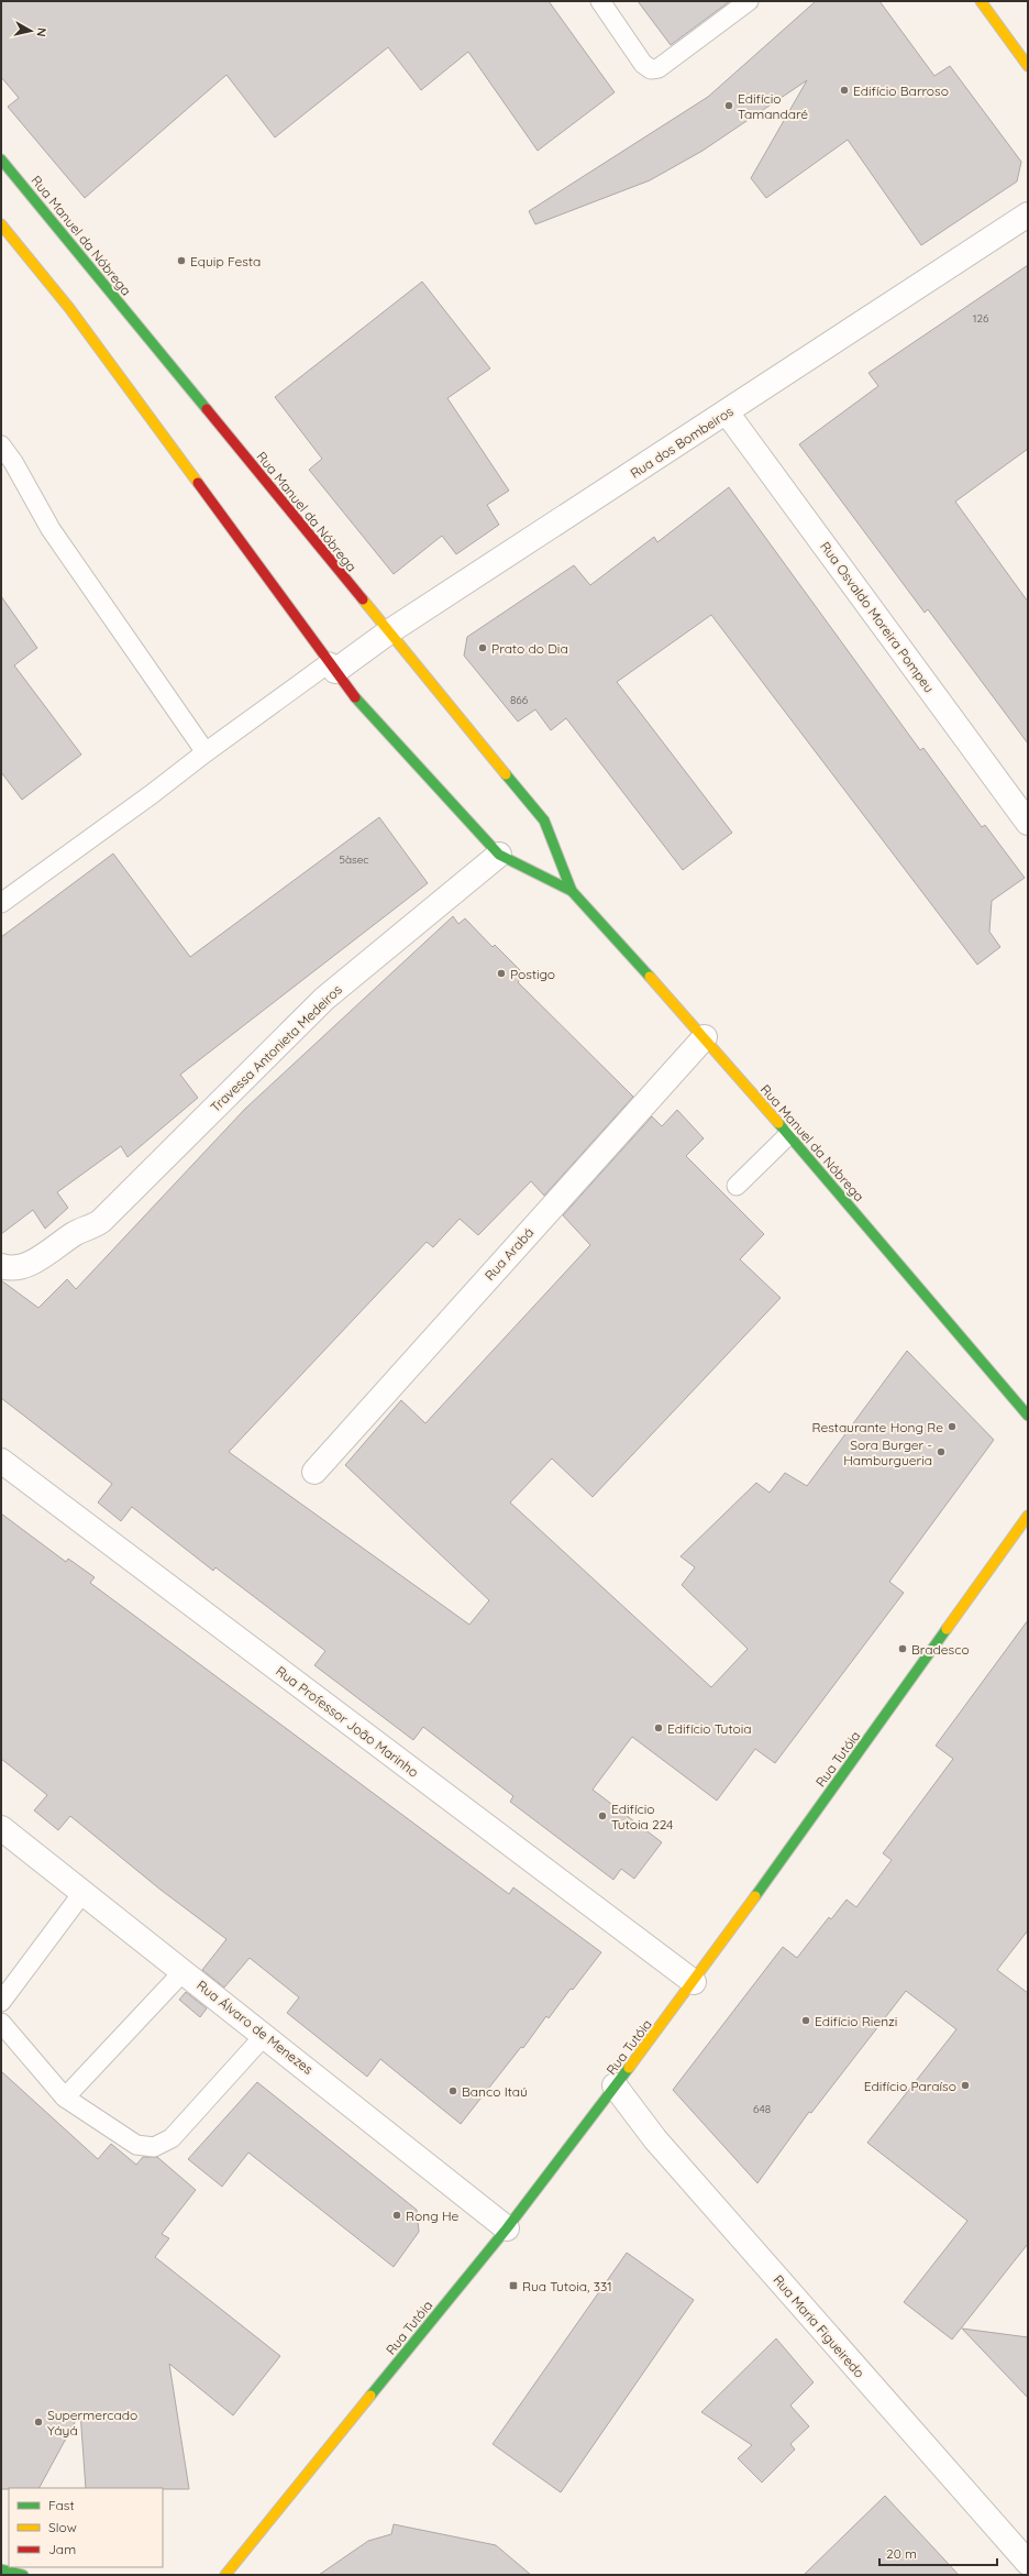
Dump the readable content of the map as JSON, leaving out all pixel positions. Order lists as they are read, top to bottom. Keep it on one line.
{"streets":{"street":["Rua Manuel da Nóbrega","Rua dos Bombeiros","Rua Osvaldo Moreira Pompeu","Travessa Antonieta Medeiros","Rua Arabá","Rua Professor João Marinho","Rua Tutóia","Rua Álvaro de Menezes","Rua Maria Figueiredo"]},"crossings":[["Rua Manuel da Nóbrega","Rua dos Bombeiros"],["Rua Manuel da Nóbrega","Travessa Antonieta Medeiros"],["Rua Manuel da Nóbrega","Rua Arabá"],["Rua dos Bombeiros","Rua Osvaldo Moreira Pompeu"],["Rua Professor João Marinho","Rua Tutóia"],["Rua Tutóia","Rua Álvaro de Menezes"],["Rua Tutóia","Rua Maria Figueiredo"]],"places":{"other":["Edifício Barroso","Edifício Tamandaré","Equip Festa","Prato do Dia","Postigo","Restaurante Hong Re","Sora Burger - Hamburgueria","Bradesco","Edifício Tutoia","Edifício Tutoia 224","Edifício Rienzi","Edifício Paraíso","Banco Itaú","Rong He","Supermercado Yáyá"],"transit":["Rua Tutoia, 331"]},"house_numbers":["126","866","5àsec","648"],"legend":["Fast","Slow","Jam"],"scale_bar":"20 m","north":"right"}
